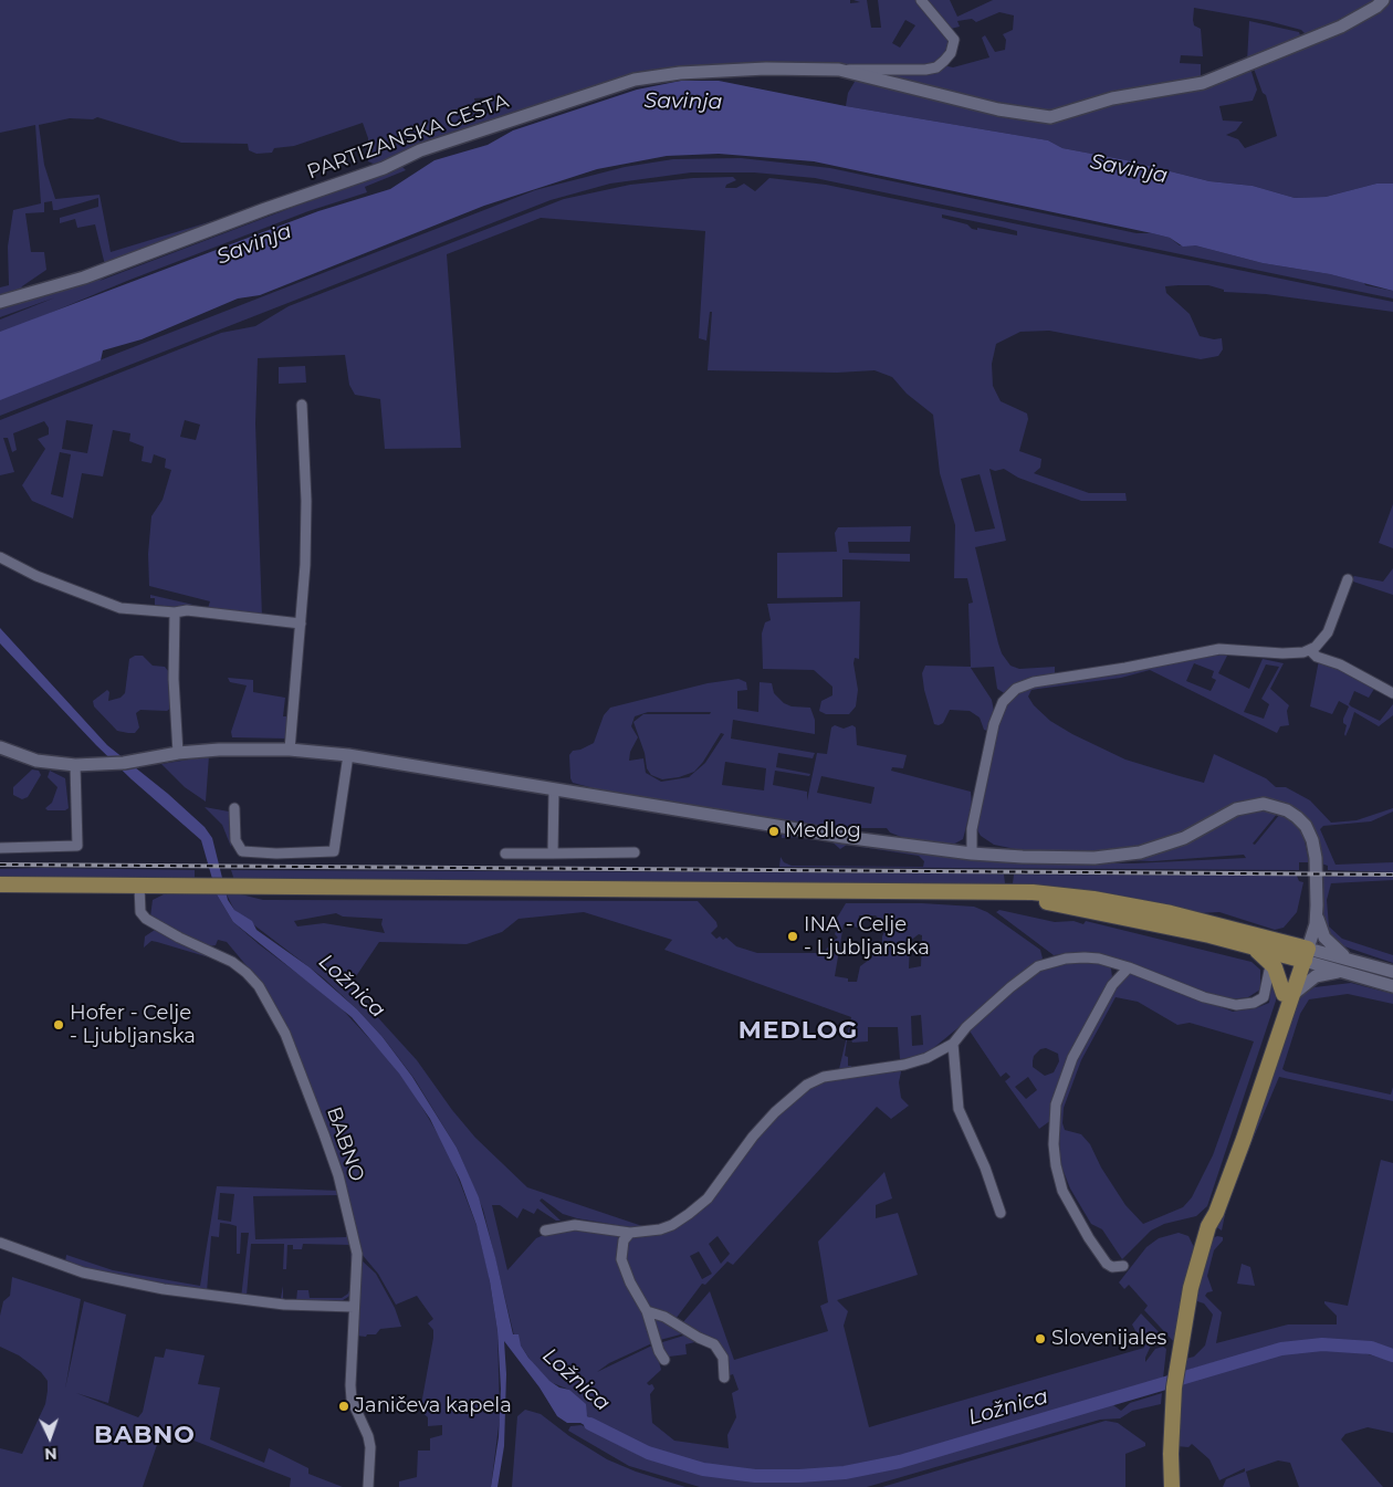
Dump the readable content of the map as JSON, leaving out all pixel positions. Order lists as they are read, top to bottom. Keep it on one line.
{"streets":{"street":["PARTIZANSKA CESTA","BABNO"]},"districts":["MEDLOG","BABNO"],"water":["Savinja","Ložnica"],"places":["Medlog","INA - Celje - Ljubljanska","Hofer - Celje - Ljubljanska","Slovenijales","Janičeva kapela"],"north":"bottom"}
